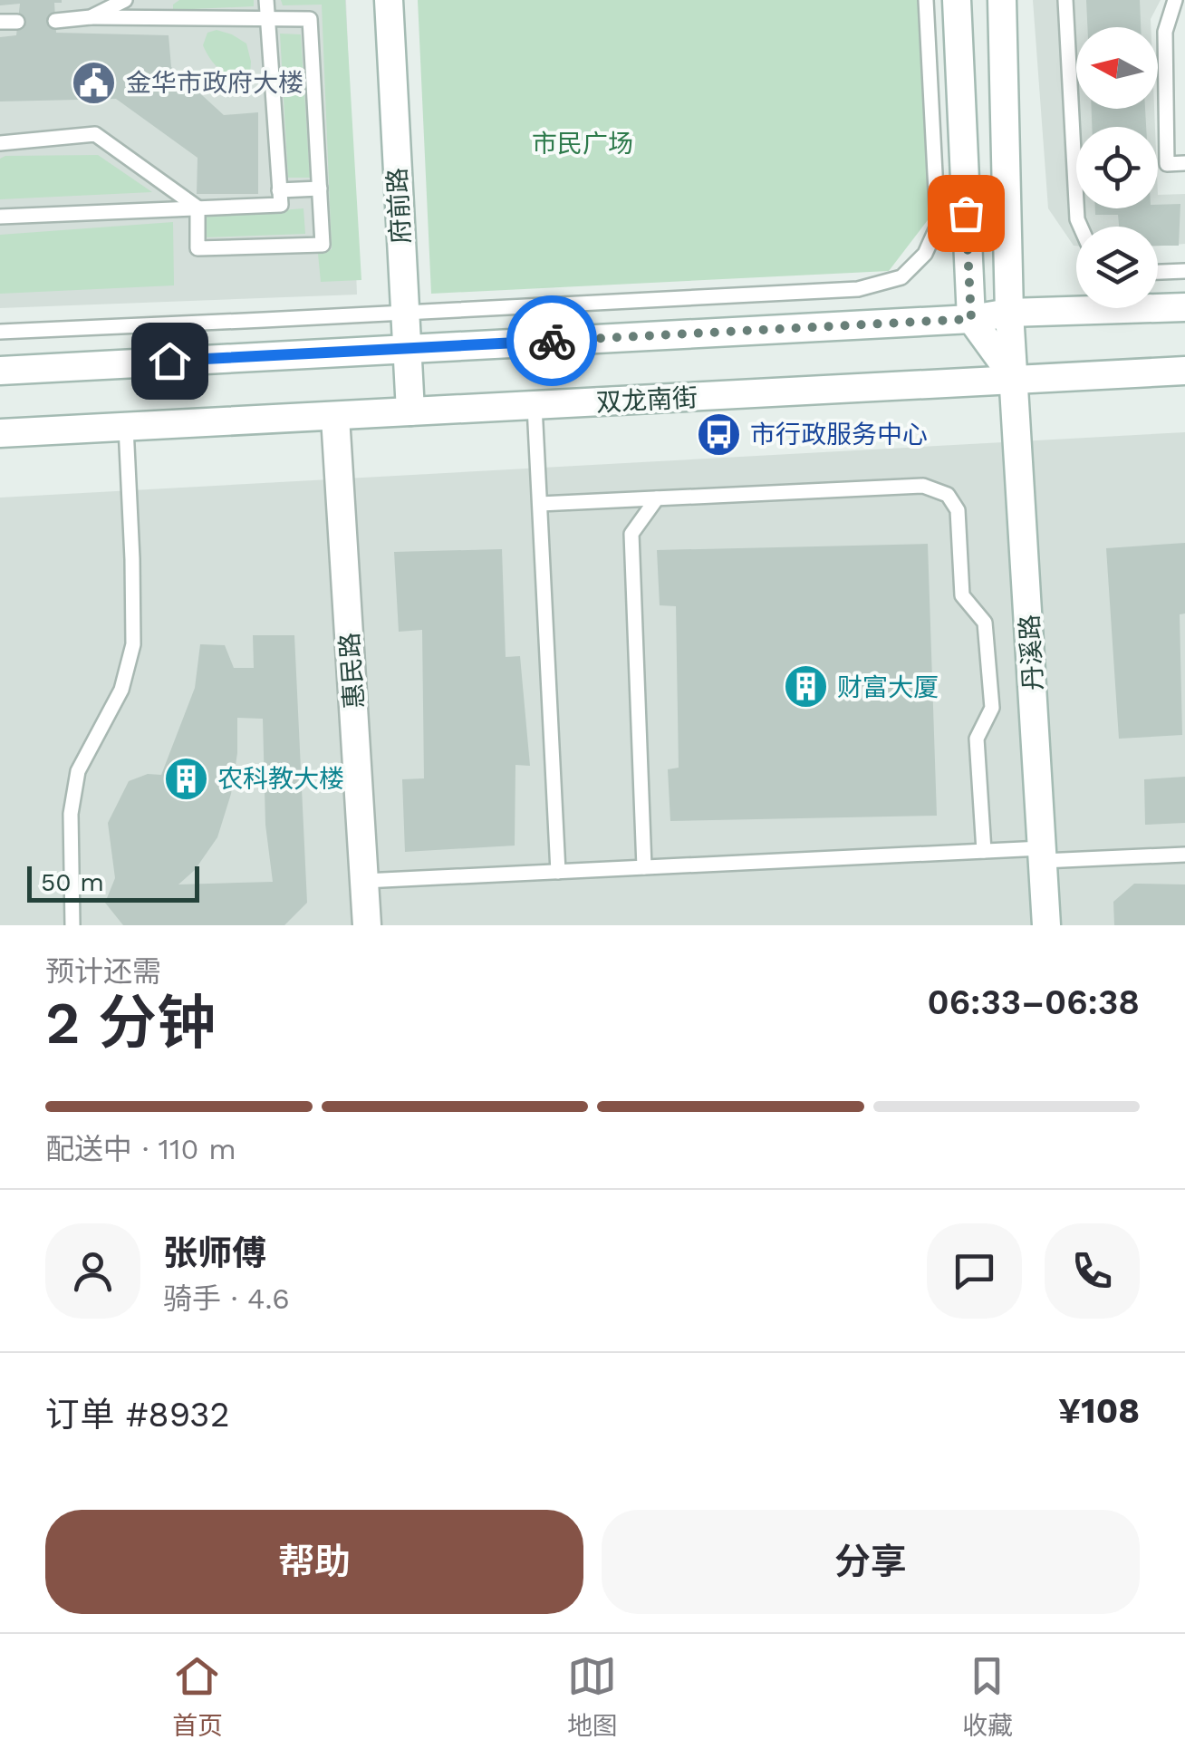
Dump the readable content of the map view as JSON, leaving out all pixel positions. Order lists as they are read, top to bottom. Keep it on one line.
{"streets":{"main road":["府前路","双龙南街","丹溪路","惠民路"]},"crossings":[["府前路","双龙南街"],["双龙南街","丹溪路"],["双龙南街","惠民路"]],"parks":["市民广场"],"places":{"public building":["金华市政府大楼"],"bus stop":["市行政服务中心"],"building":["财富大厦","农科教大楼"]},"scale_bar":"50 m","north":"left","page":{"scale":"50 m","heading":["2 分钟","预计还需","06:33–06:38"],"panel":["张师傅","骑手 · 4.6","订单 #8932","¥108"],"bar":"配送中 · 110 m","buttons":["帮助","分享"],"tabs":["首页","地图","收藏"]}}
